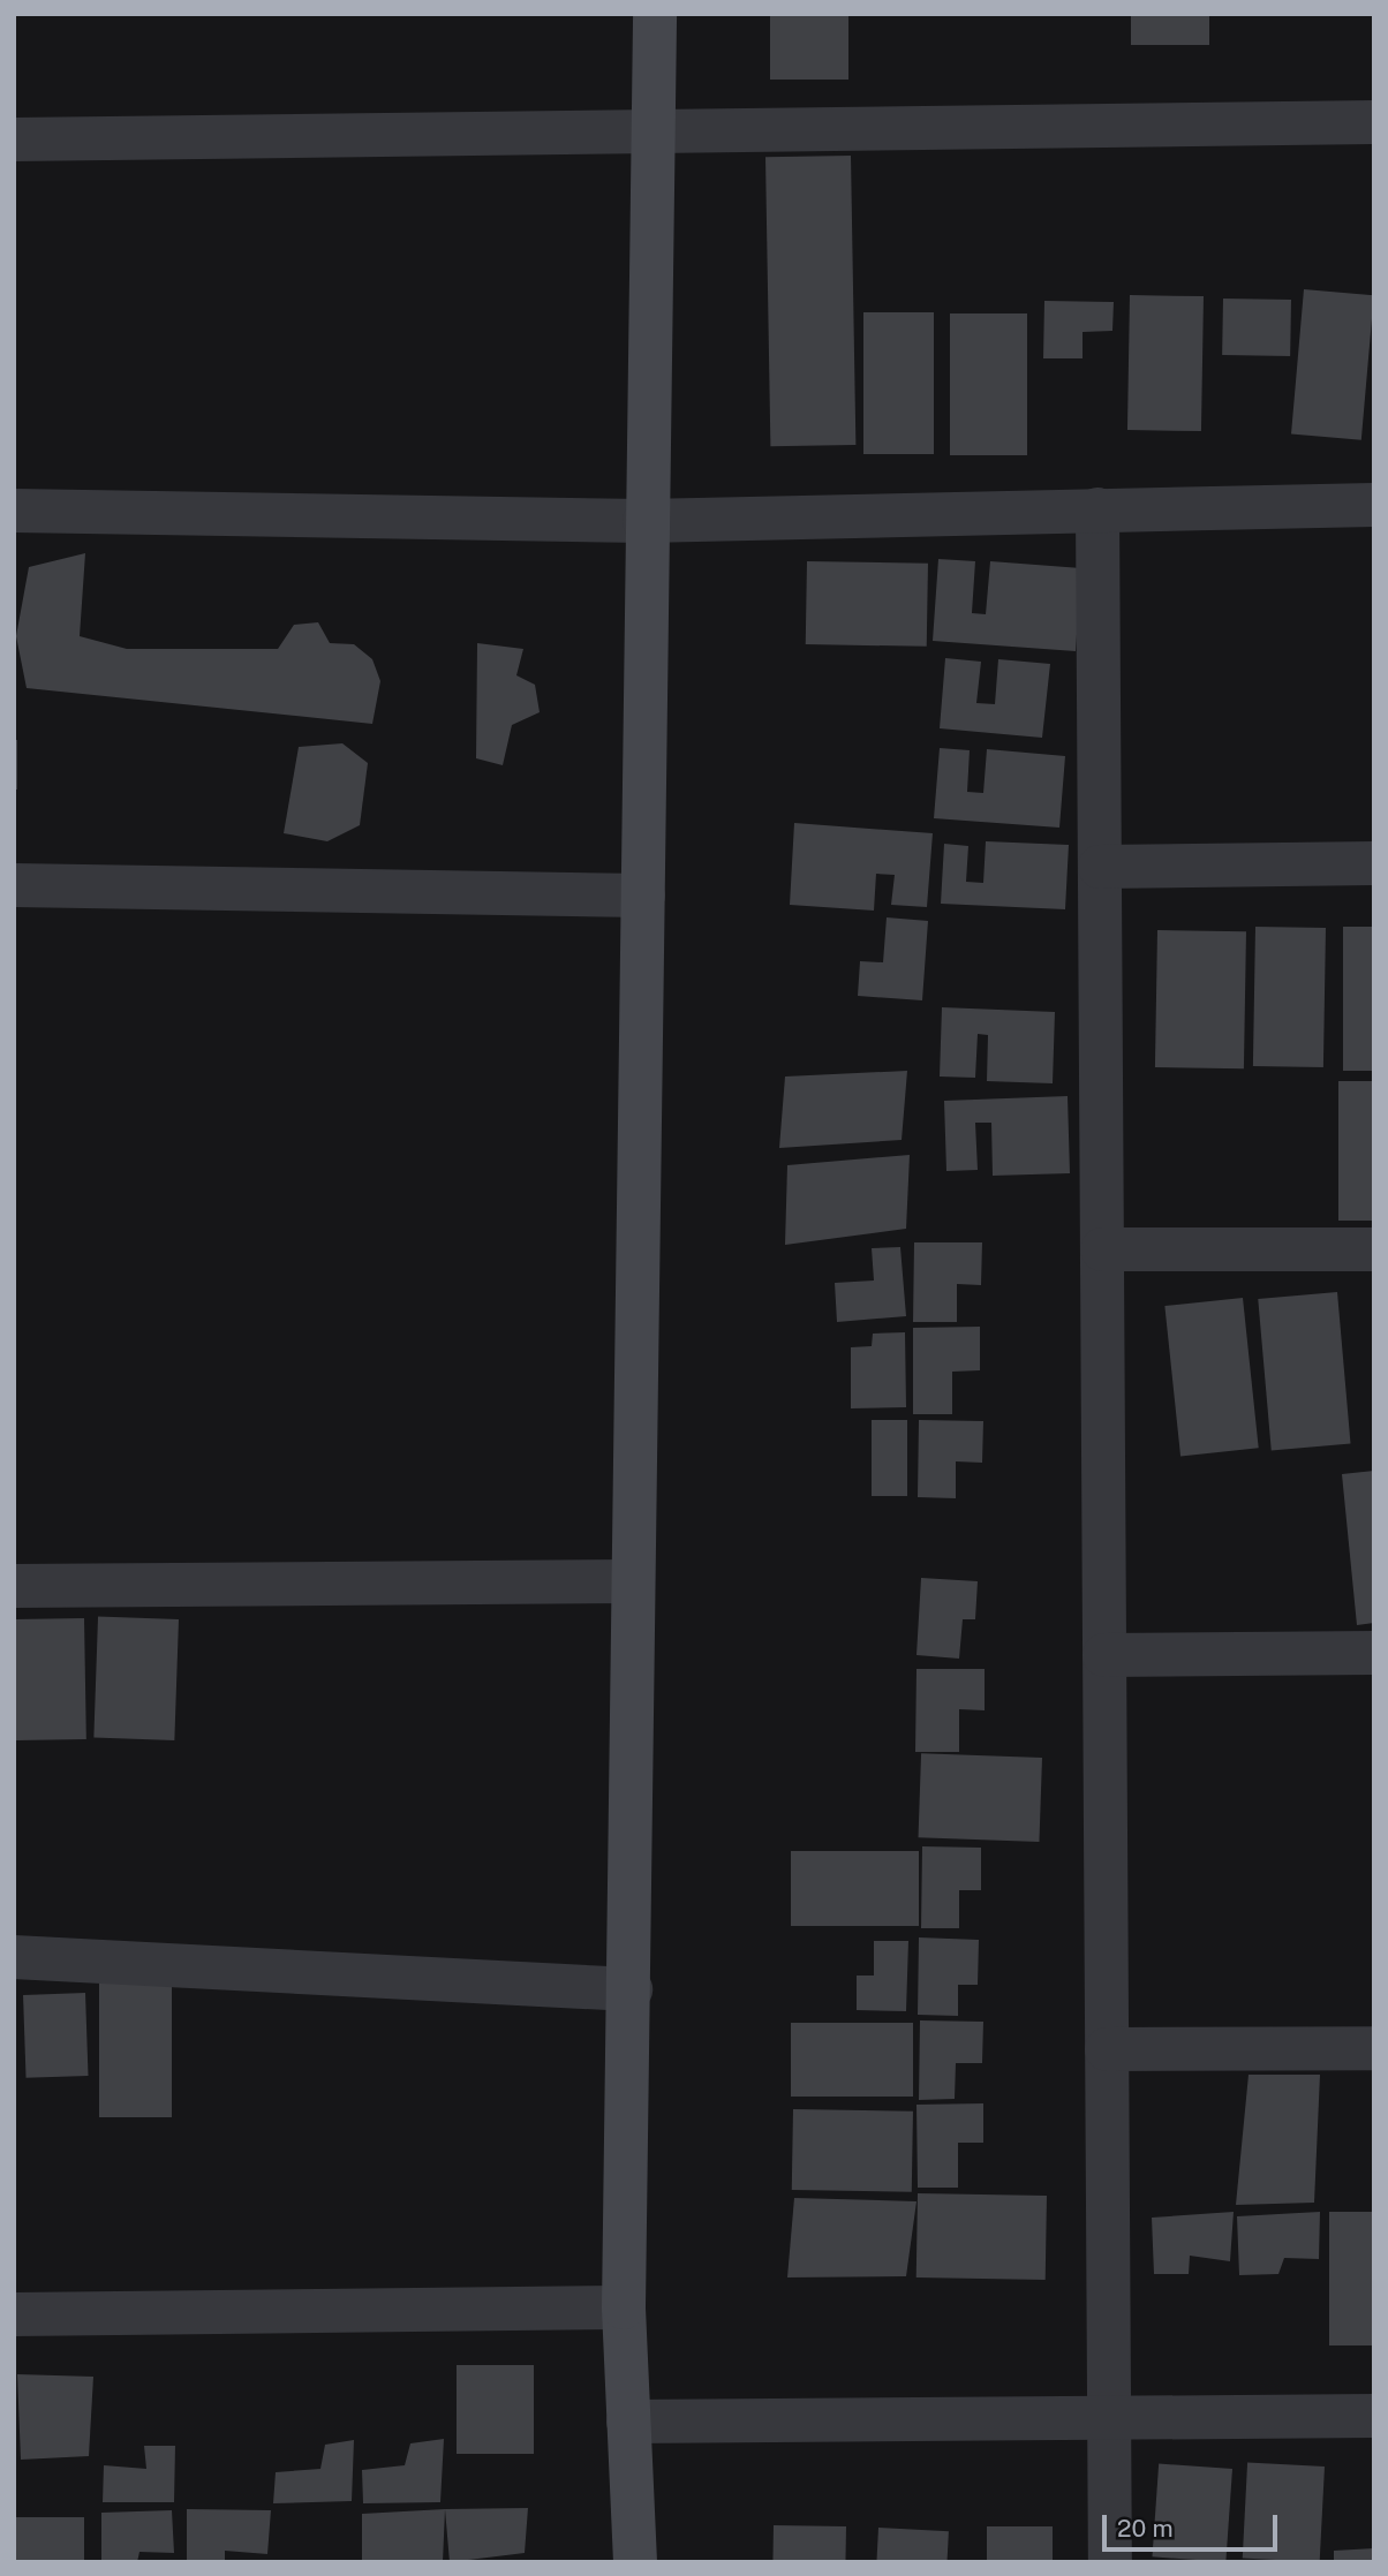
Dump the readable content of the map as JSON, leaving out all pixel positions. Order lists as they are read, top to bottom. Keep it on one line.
{"scale_bar":"20 m"}
